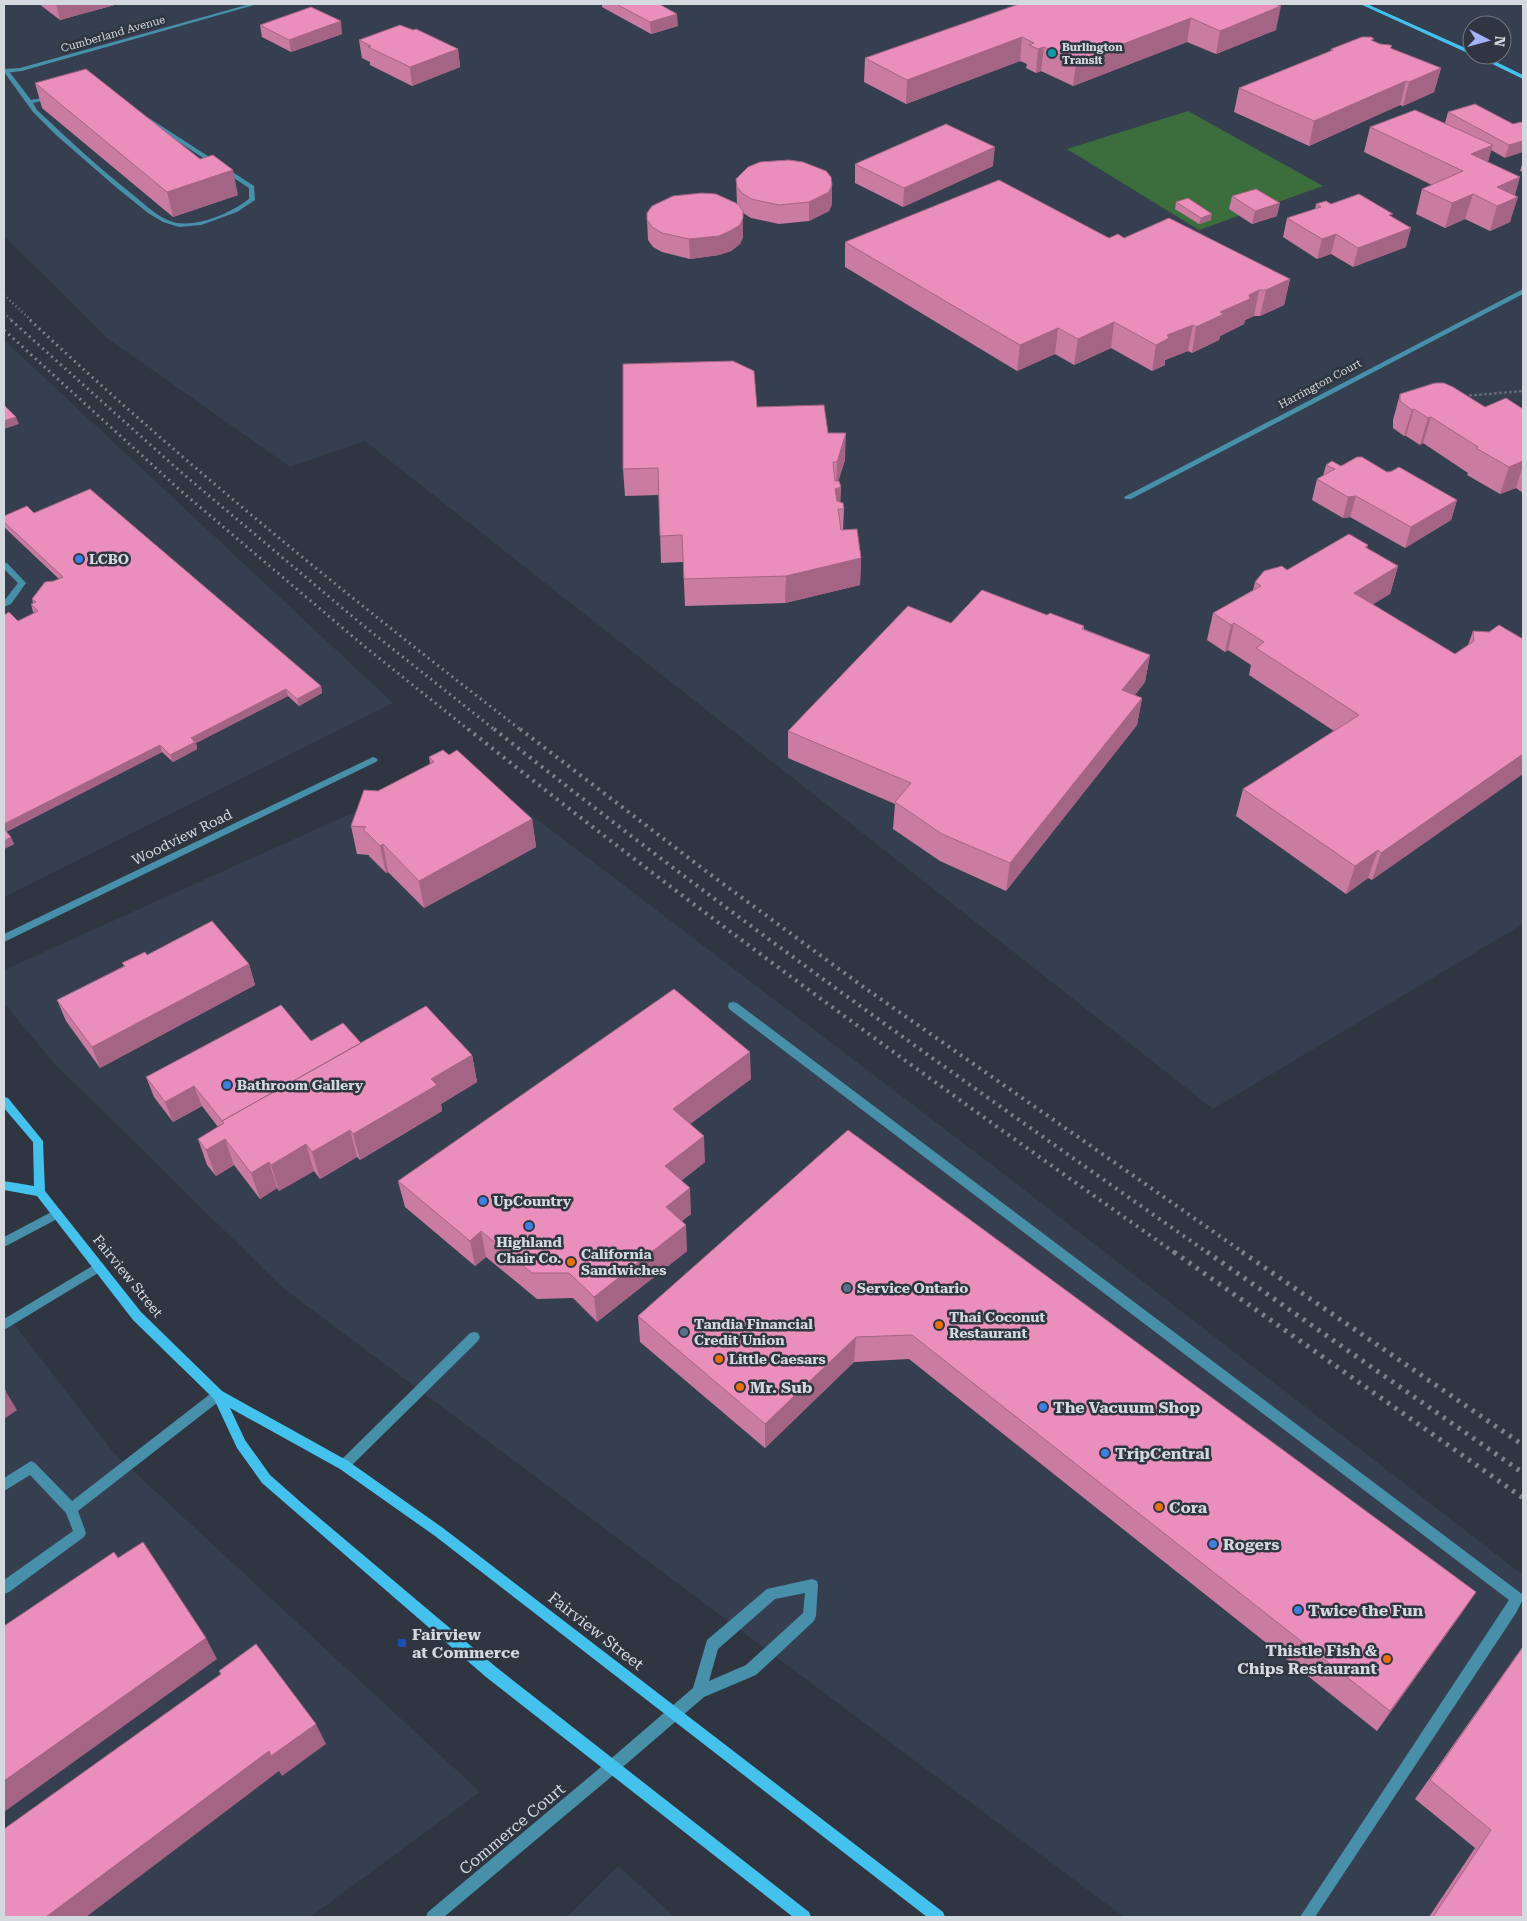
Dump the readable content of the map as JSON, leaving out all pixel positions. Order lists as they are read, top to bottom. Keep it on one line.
{"streets":{"main road":["Fairview Street"],"street":["Cumberland Avenue","Harrington Court","Woodview Road","Commerce Court"]},"crossings":[["Fairview Street","Commerce Court"]],"places":{"other":["Burlington Transit","LCBO","Bathroom Gallery","UpCountry","Highland Chair Co.","California Sandwiches","Service Ontario","Thai Coconut Restaurant","Tandia Financial Credit Union","Little Caesars","Mr. Sub","The Vacuum Shop","TripCentral","Cora","Rogers","Twice the Fun","Thistle Fish & Chips Restaurant"],"transit":["Fairview at Commerce"]},"north":"right"}
